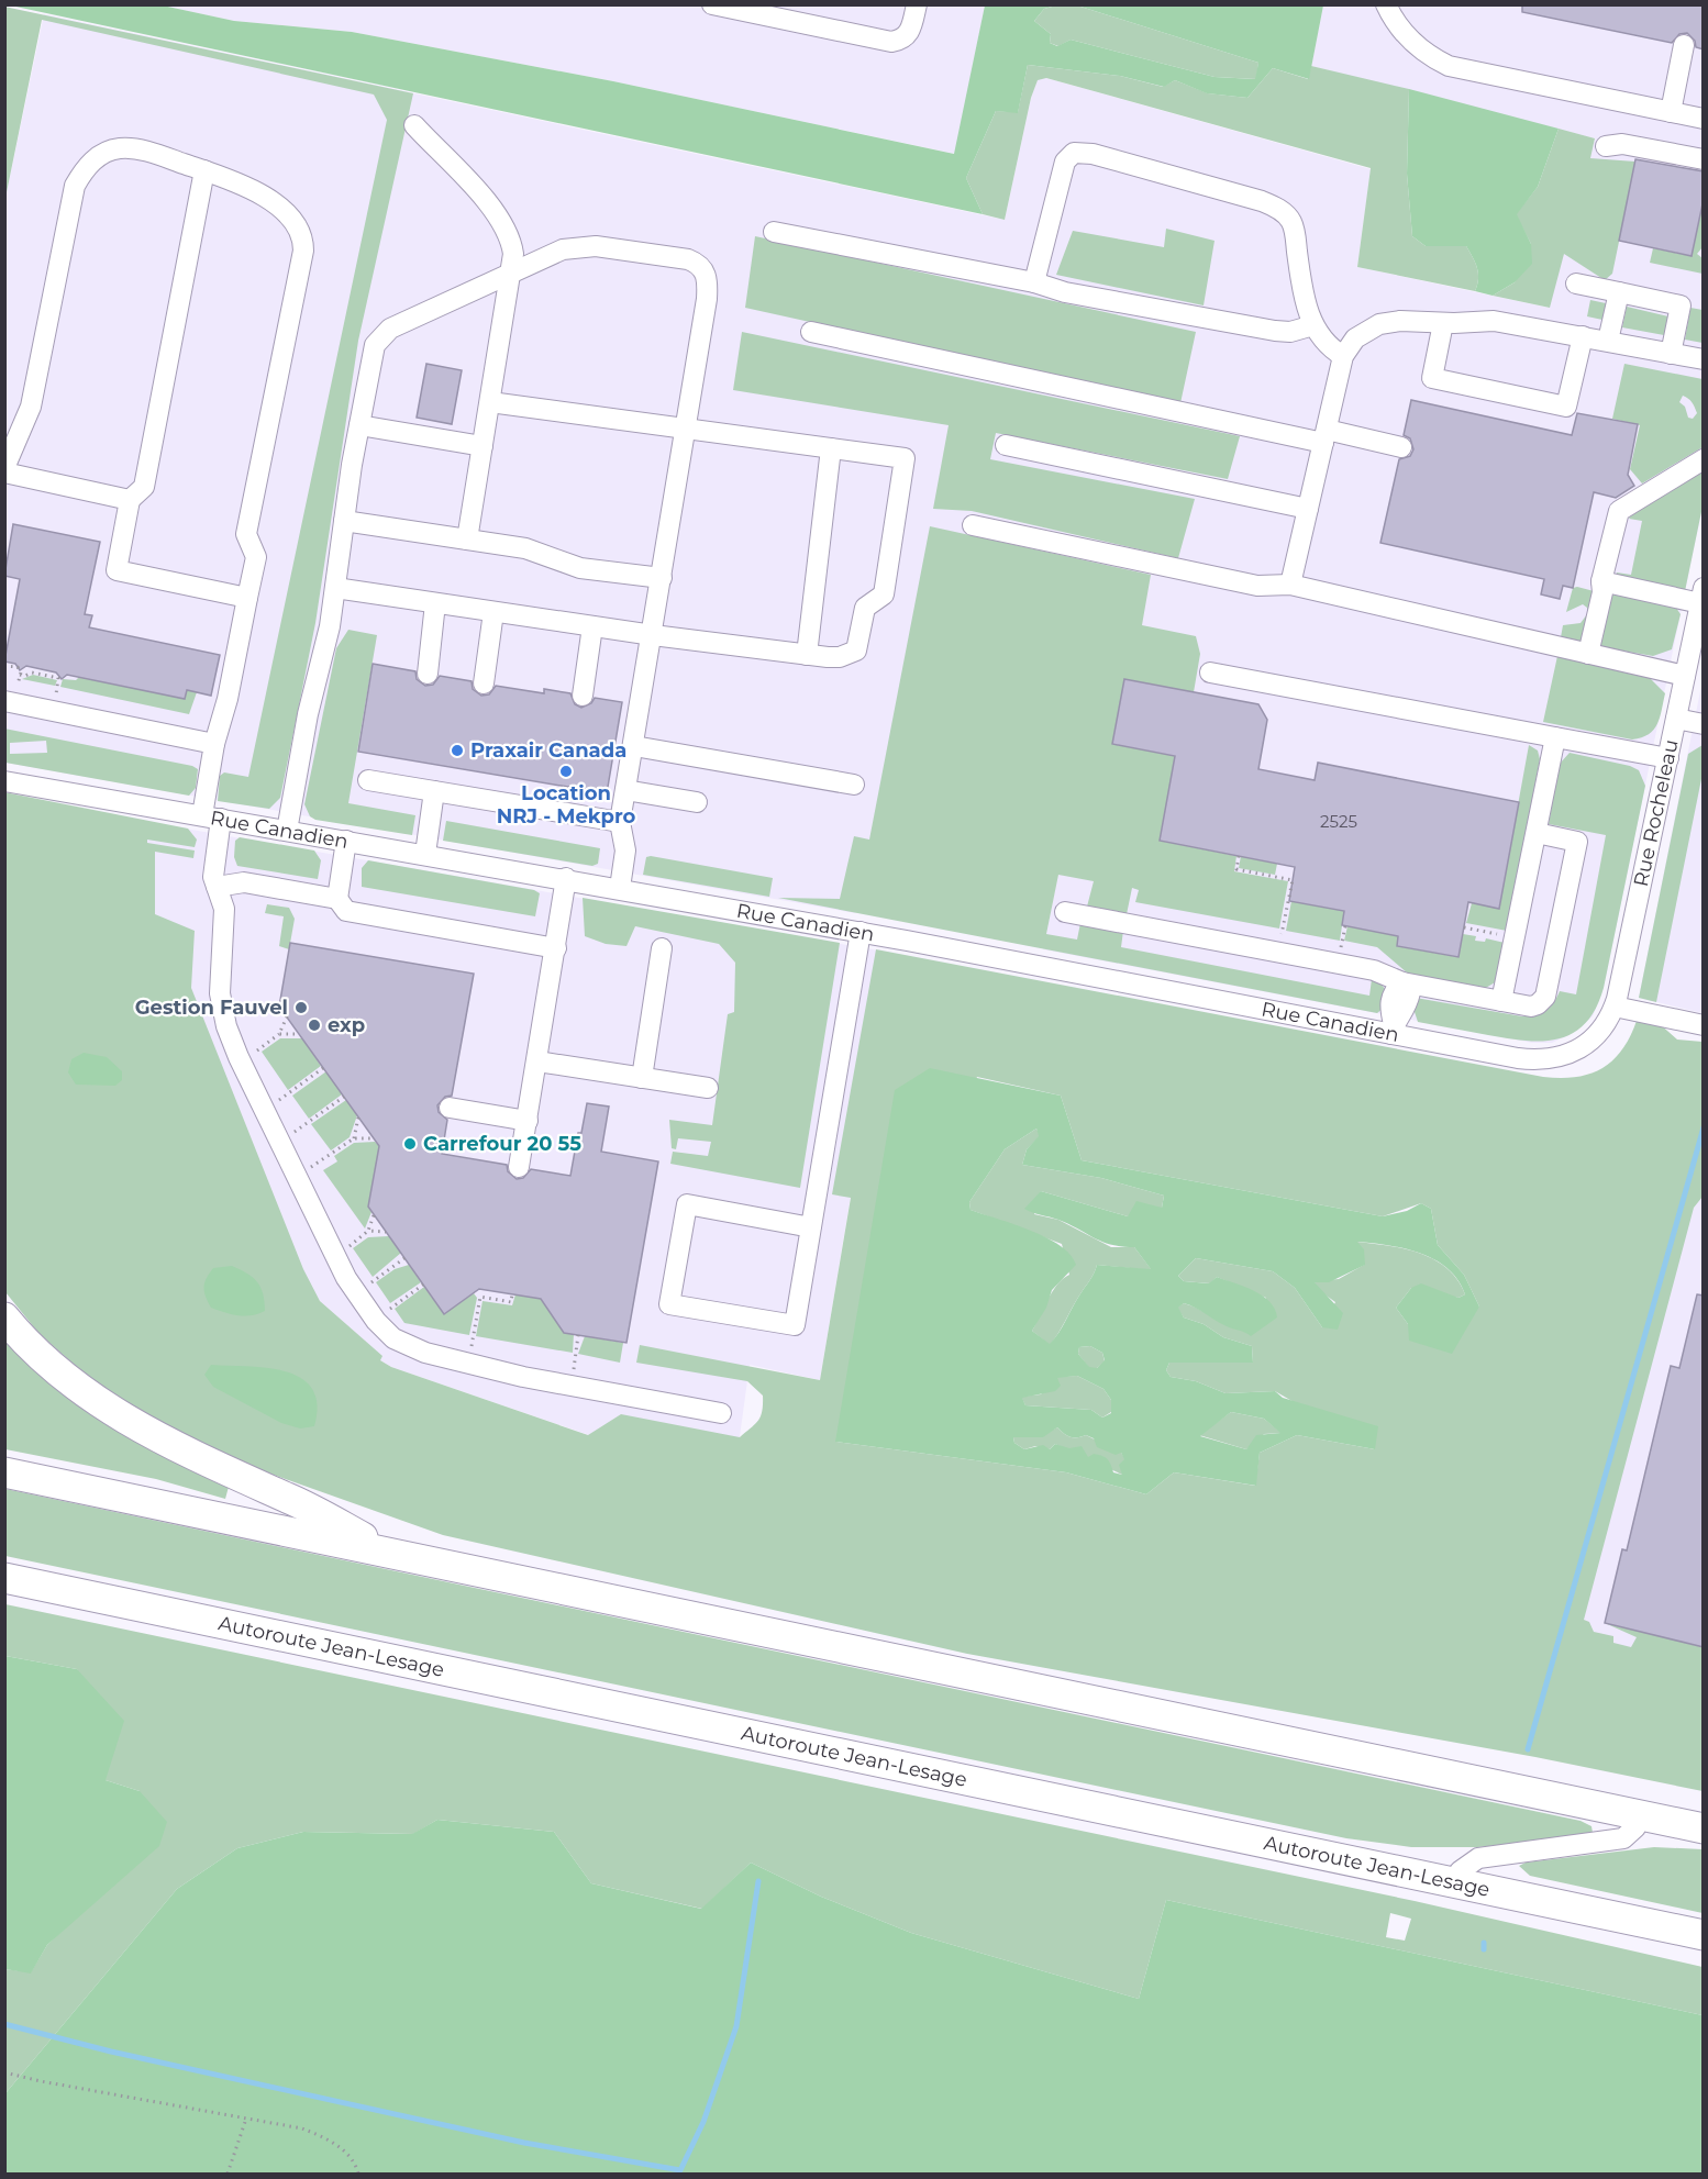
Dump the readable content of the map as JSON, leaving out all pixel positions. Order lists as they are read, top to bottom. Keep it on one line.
{"streets":{"highway":["Autoroute Jean-Lesage"],"street":["Rue Rocheleau","Rue Canadien"]},"crossings":[["Rue Rocheleau","Rue Canadien"]],"places":["Praxair Canada","Location NRJ - Mekpro","Gestion Fauvel","exp","Carrefour 20 55"],"house_numbers":["2525"]}
